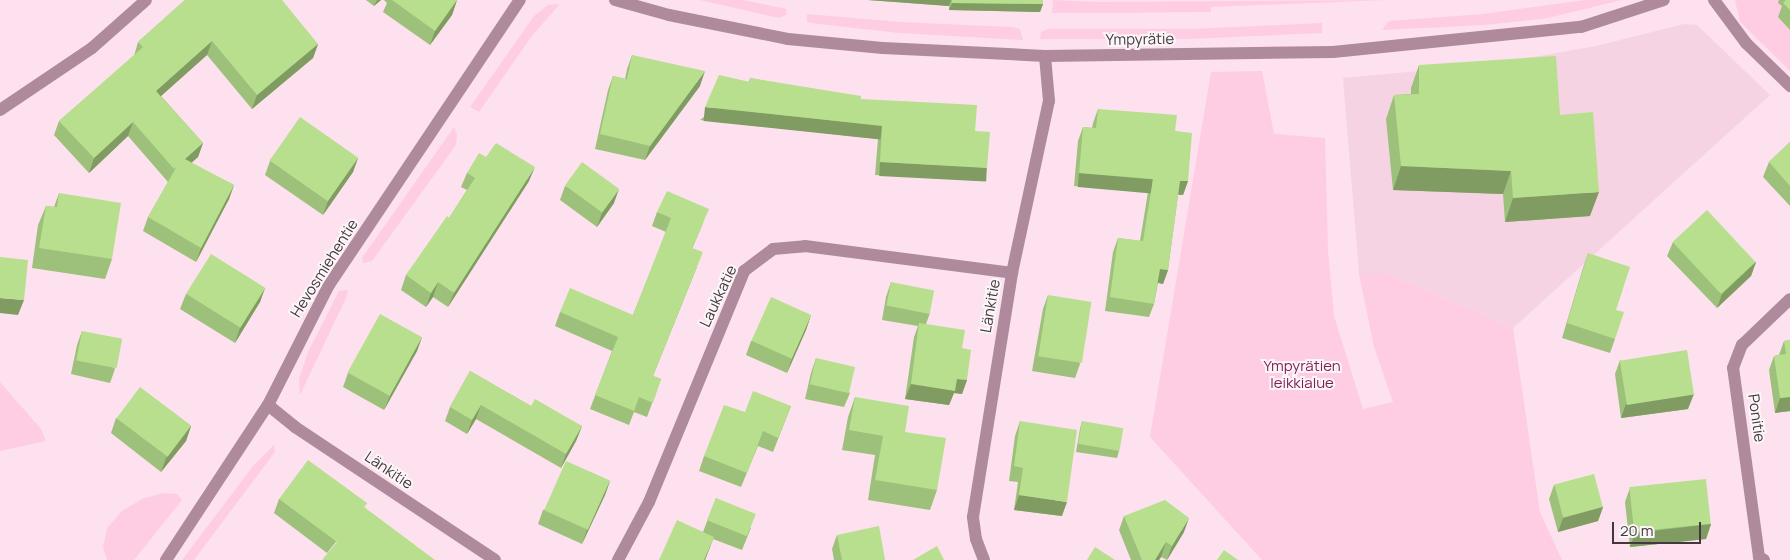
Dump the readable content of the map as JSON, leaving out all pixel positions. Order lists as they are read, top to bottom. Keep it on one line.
{"streets":{"street":["Ympyrätie","Hevosmiehentie","Laukkatie","Länkitie","Ponitie"]},"crossings":[["Ympyrätie","Länkitie"],["Hevosmiehentie","Länkitie"],["Laukkatie","Länkitie"]],"parks":["Ympyrätien leikkialue"],"scale_bar":"20 m"}
